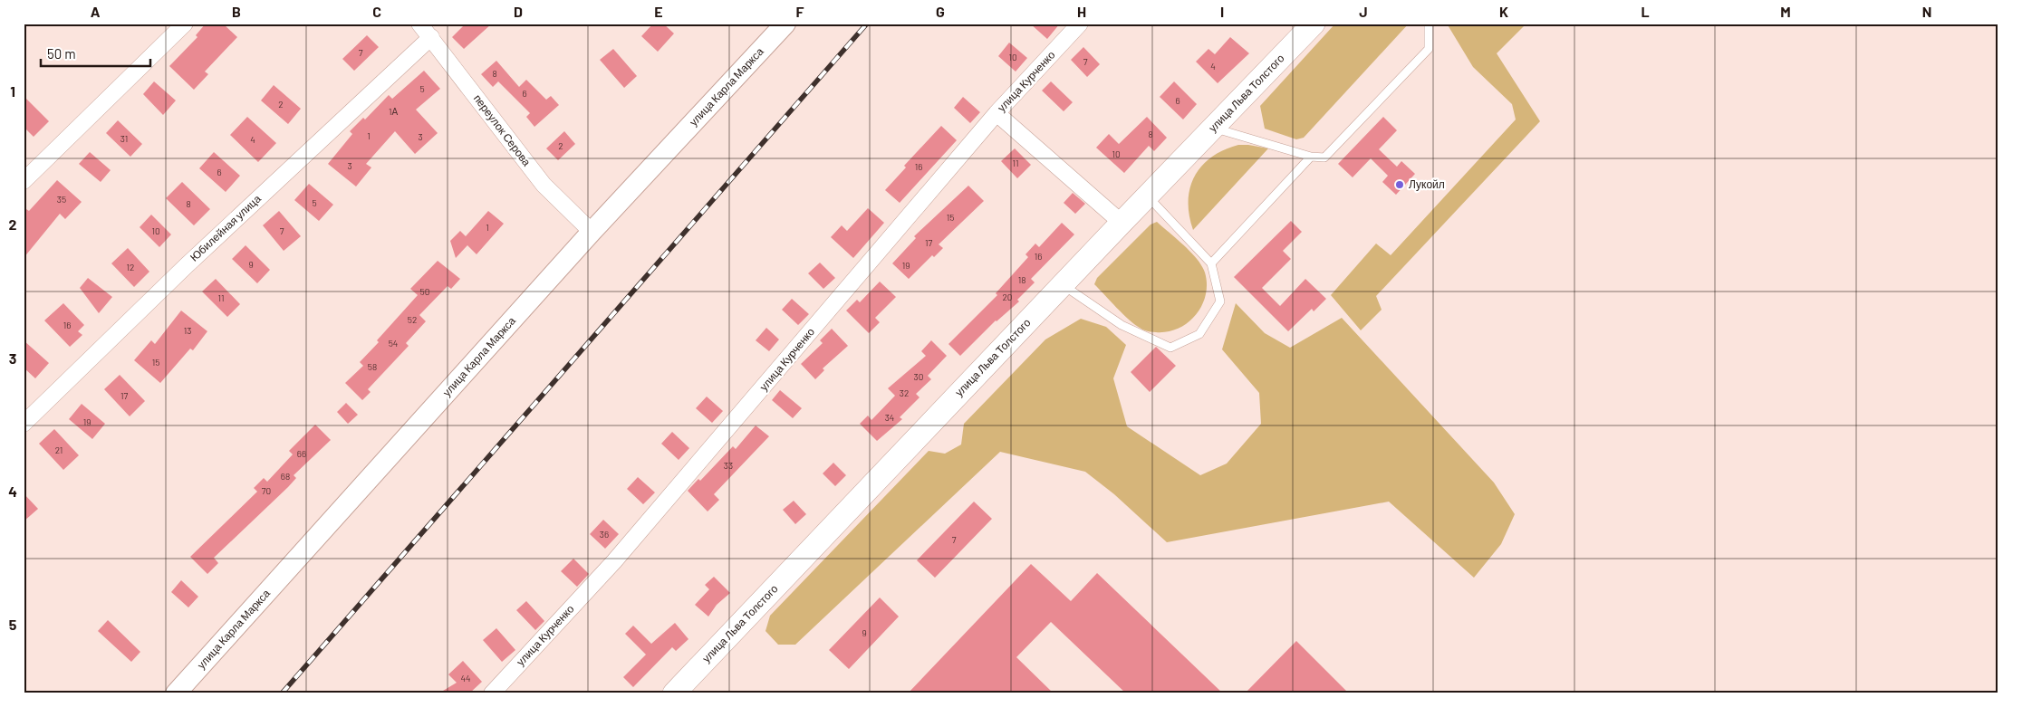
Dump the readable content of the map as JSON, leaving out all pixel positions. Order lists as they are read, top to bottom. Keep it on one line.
{"streets":{"main road":["улица Льва Толстого"],"street":["улица Курченко","улица Карла Маркса","переулок Серова","Юбилейная улица"]},"crossings":[["улица Карла Маркса","переулок Серова"],["переулок Серова","Юбилейная улица"]],"places":["Лукойл"],"house_numbers":["7","10","7","4","8","5","6","6","2","1А","8","1","3","31","4","2","10","11","3","16","6","35","5","8","15","1","10","7","17","16","9","19","12","18","50","20","11","52","16","13","54","15","58","30","32","17","34","19","21","66","33","68","70","36","7","9","44"],"scale_bar":"50 m","grid":{"columns":["A","B","C","D","E","F","G","H","I","J","K","L","M","N"],"rows":["1","2","3","4","5"]}}
